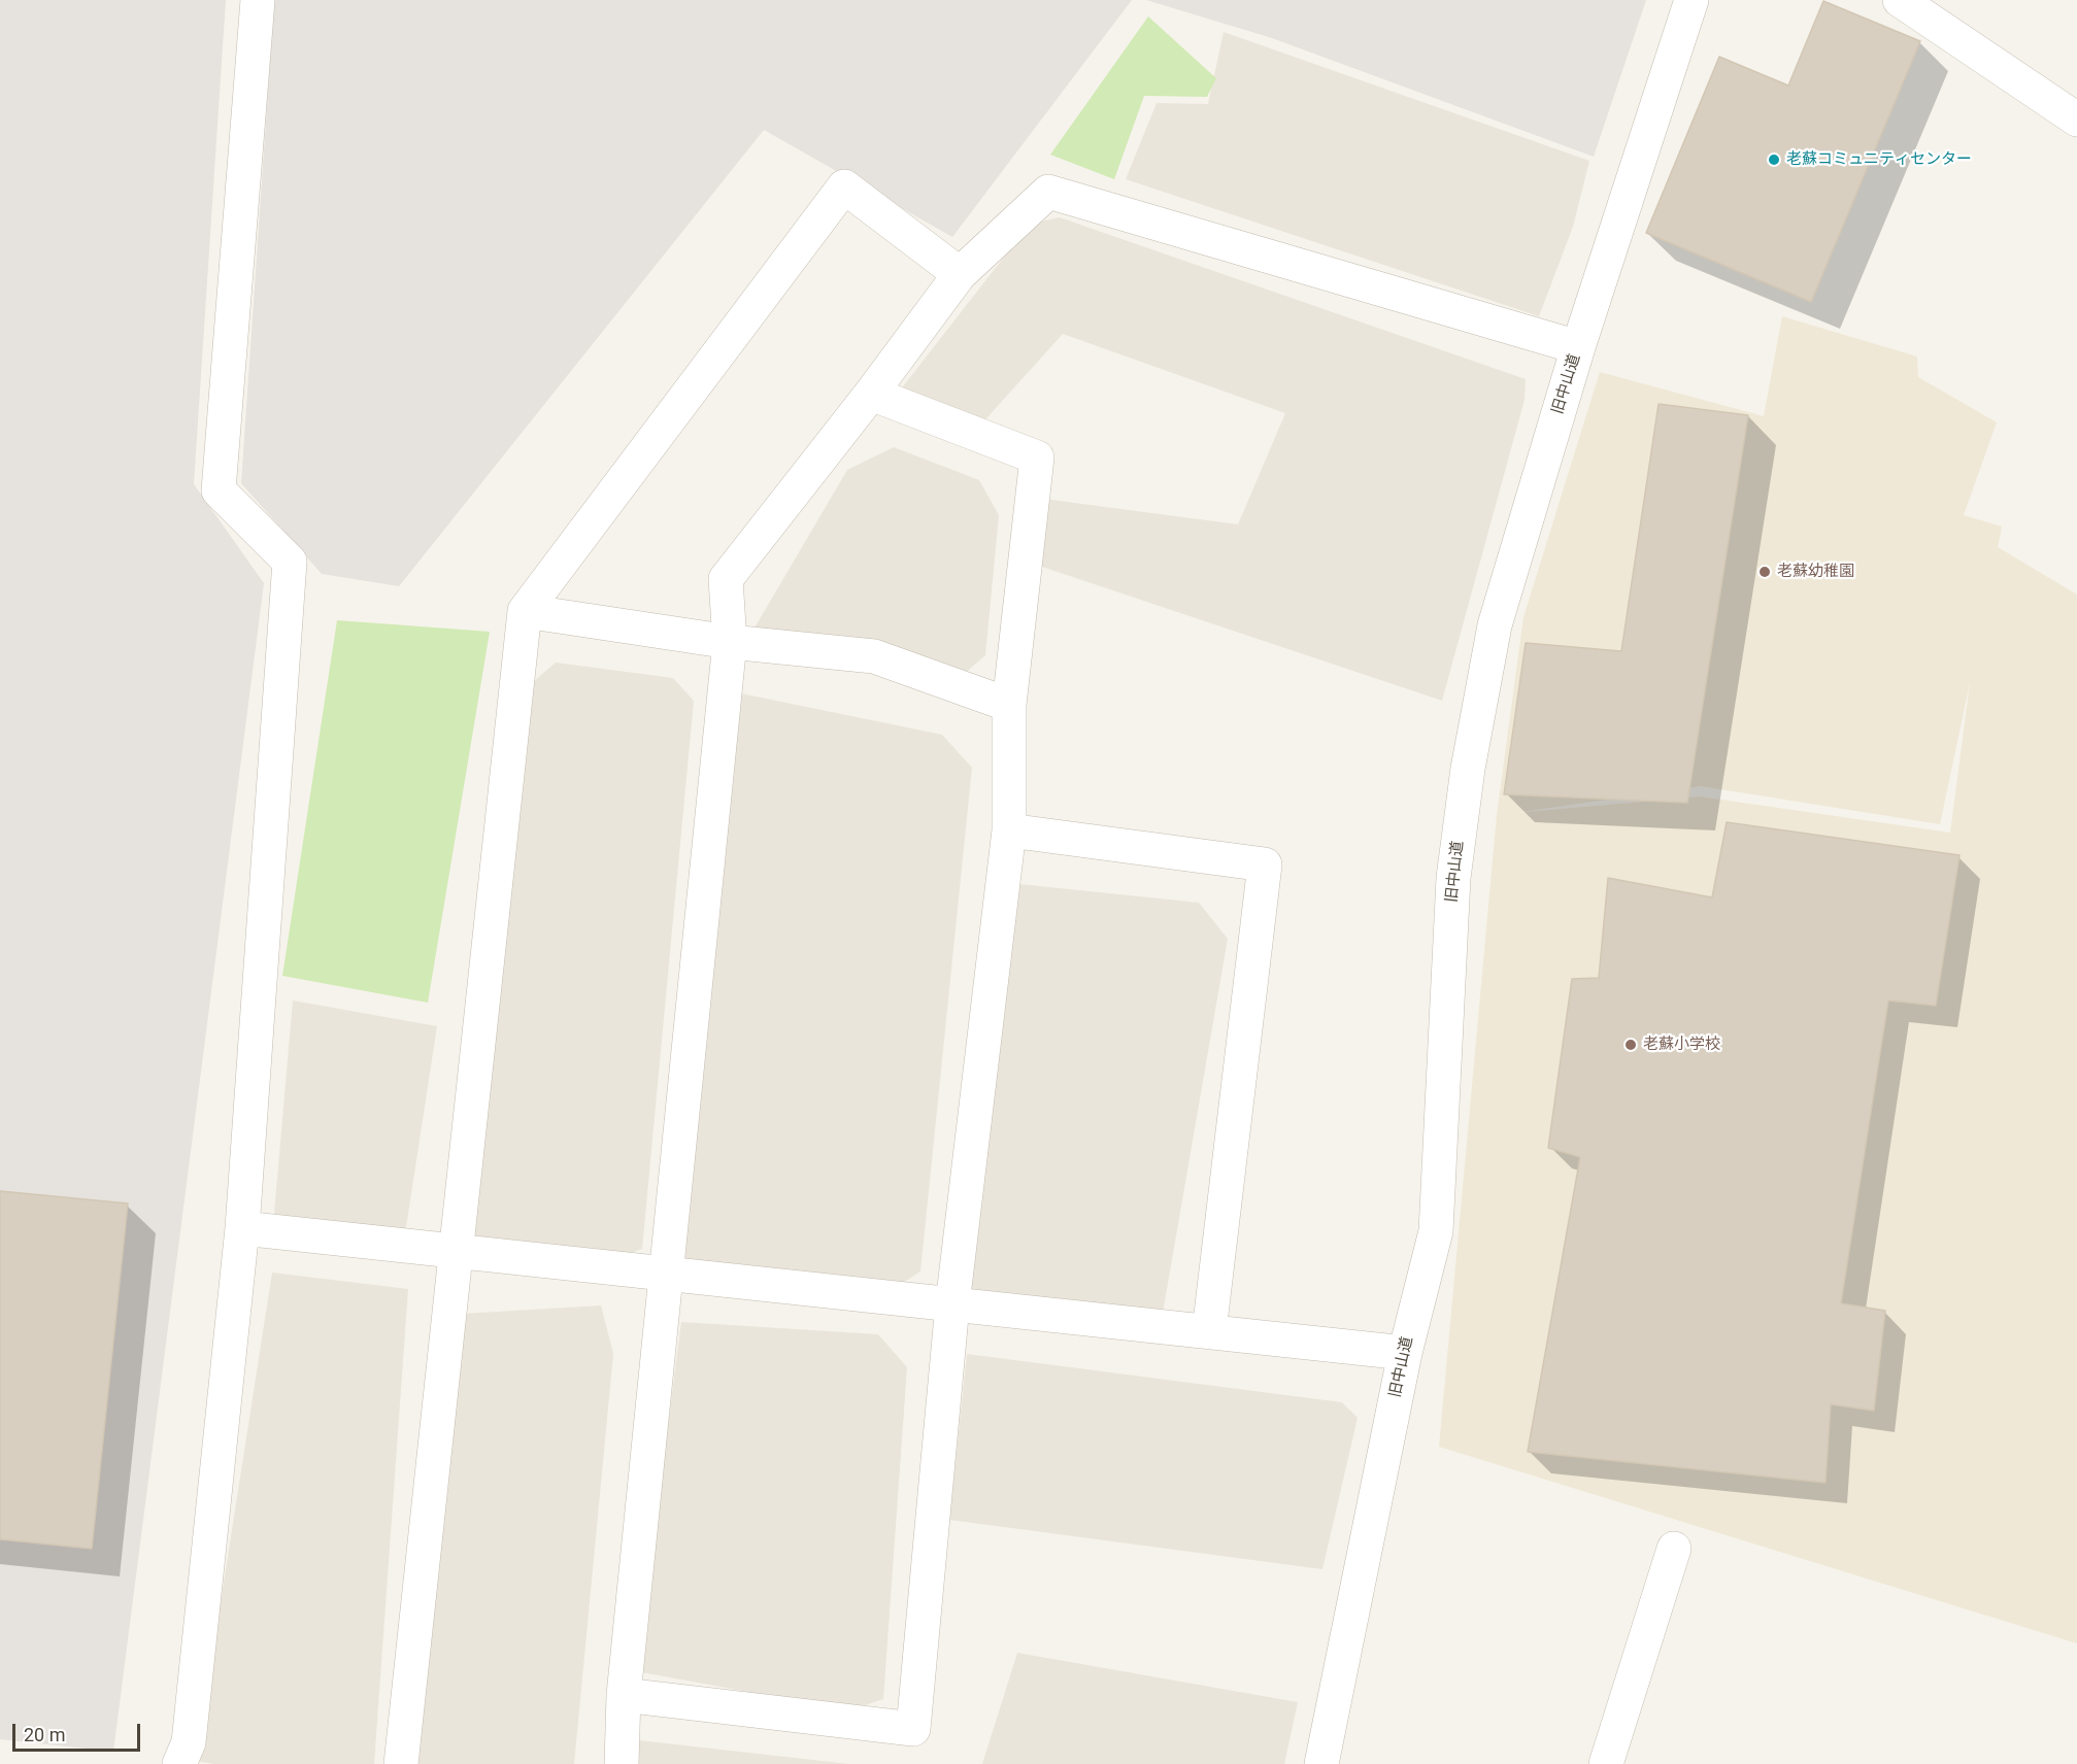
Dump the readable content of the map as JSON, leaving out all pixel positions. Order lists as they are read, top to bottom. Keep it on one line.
{"streets":{"street":["旧中山道"]},"places":["老蘇コミュニティセンター","老蘇幼稚園","老蘇小学校"],"scale_bar":"20 m"}
